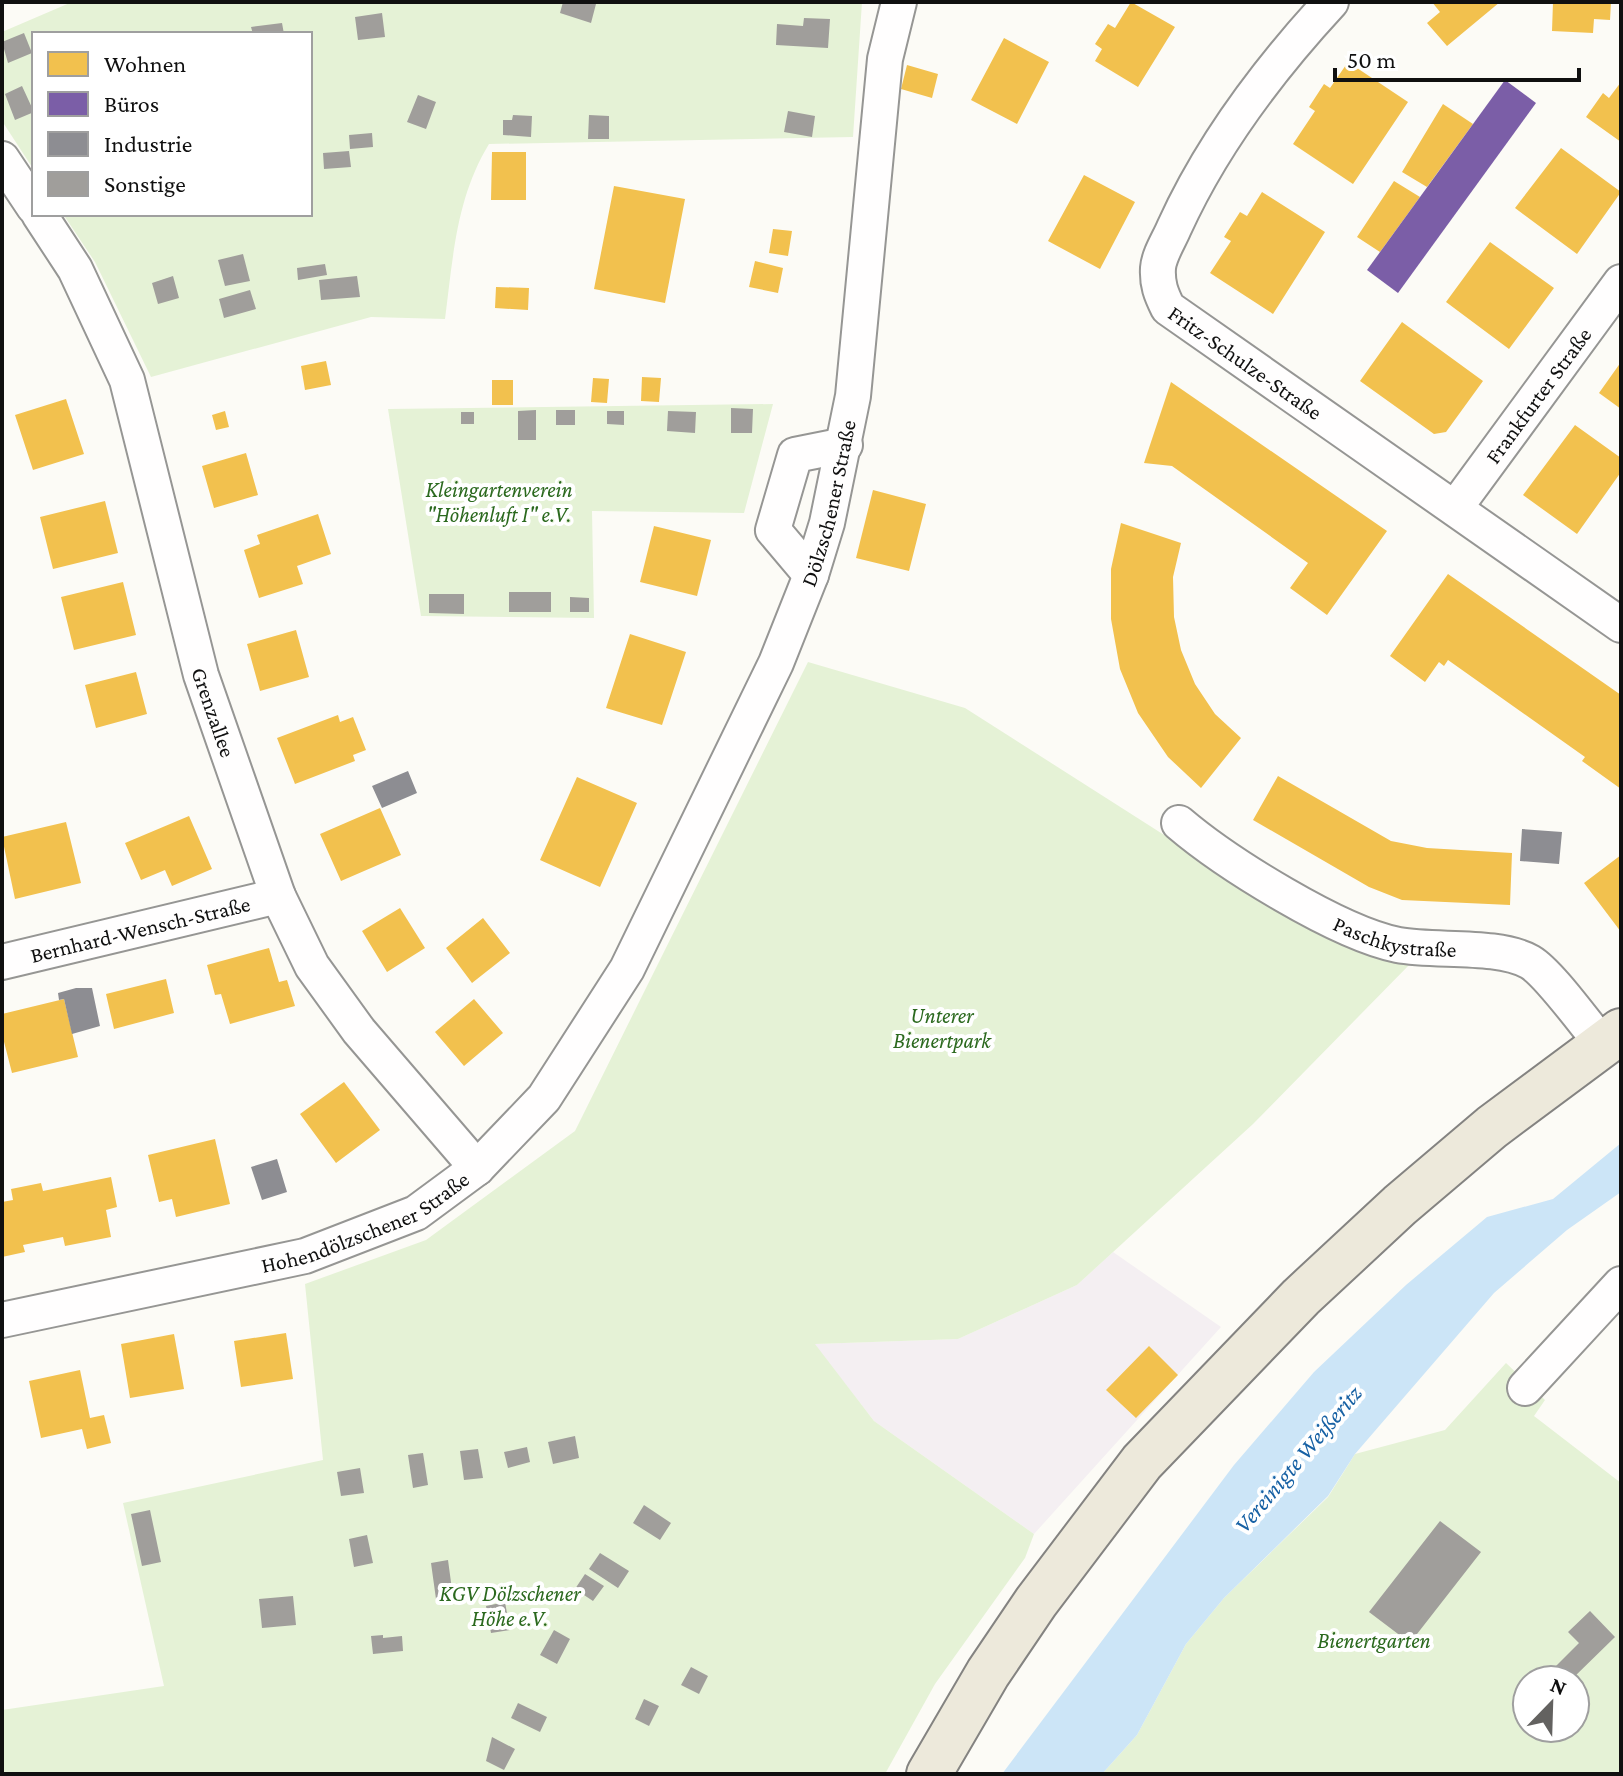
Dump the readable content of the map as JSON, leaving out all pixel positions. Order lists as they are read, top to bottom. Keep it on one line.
{"streets":{"street":["Fritz-Schulze-Straße","Frankfurter Straße","Dölzschener Straße","Grenzallee","Bernhard-Wensch-Straße","Paschkystraße","Hohendölzschener Straße"]},"crossings":[["Fritz-Schulze-Straße","Frankfurter Straße"],["Dölzschener Straße","Hohendölzschener Straße"],["Grenzallee","Bernhard-Wensch-Straße"],["Grenzallee","Hohendölzschener Straße"]],"water":["Vereinigte Weißeritz"],"parks":["Kleingartenverein \"Höhenluft I\" e.V.","Unterer Bienertpark","KGV Dölzschener Höhe e.V.","Bienertgarten"],"legend":["Wohnen","Büros","Industrie","Sonstige"],"scale_bar":"50 m","north":"top right"}
